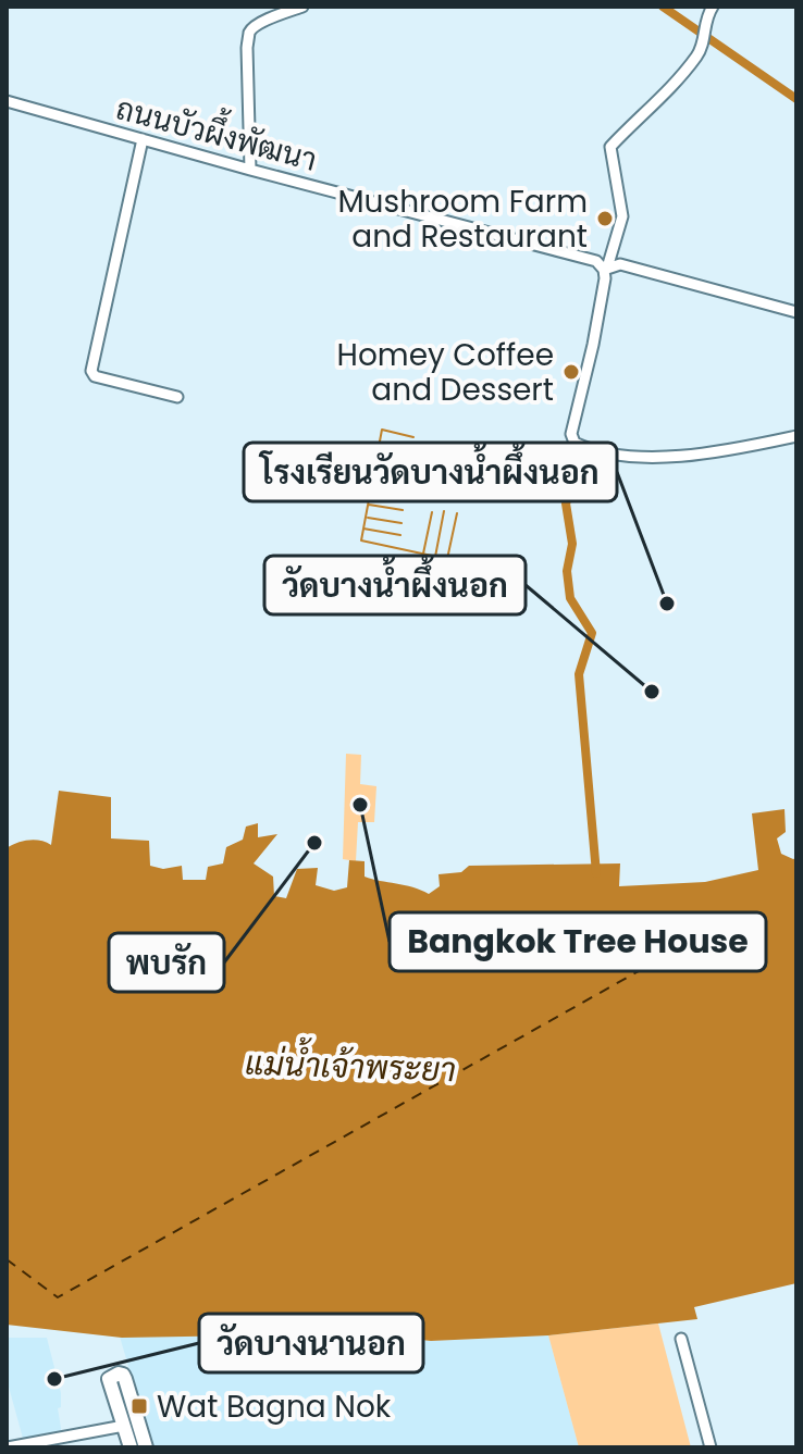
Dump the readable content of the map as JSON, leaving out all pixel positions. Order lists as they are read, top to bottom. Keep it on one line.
{"streets":{"street":["ถนนบัวผึ้งพัฒนา"]},"water":["แม่น้ำเจ้าพระยา"],"places":{"other":["Mushroom Farm and Restaurant","Homey Coffee and Dessert","โรงเรียนวัดบางน้ำผึ้งนอก","วัดบางน้ำผึ้งนอก","Bangkok Tree House","พบรัก","วัดบางนานอก"],"transit":["Wat Bagna Nok"]}}
